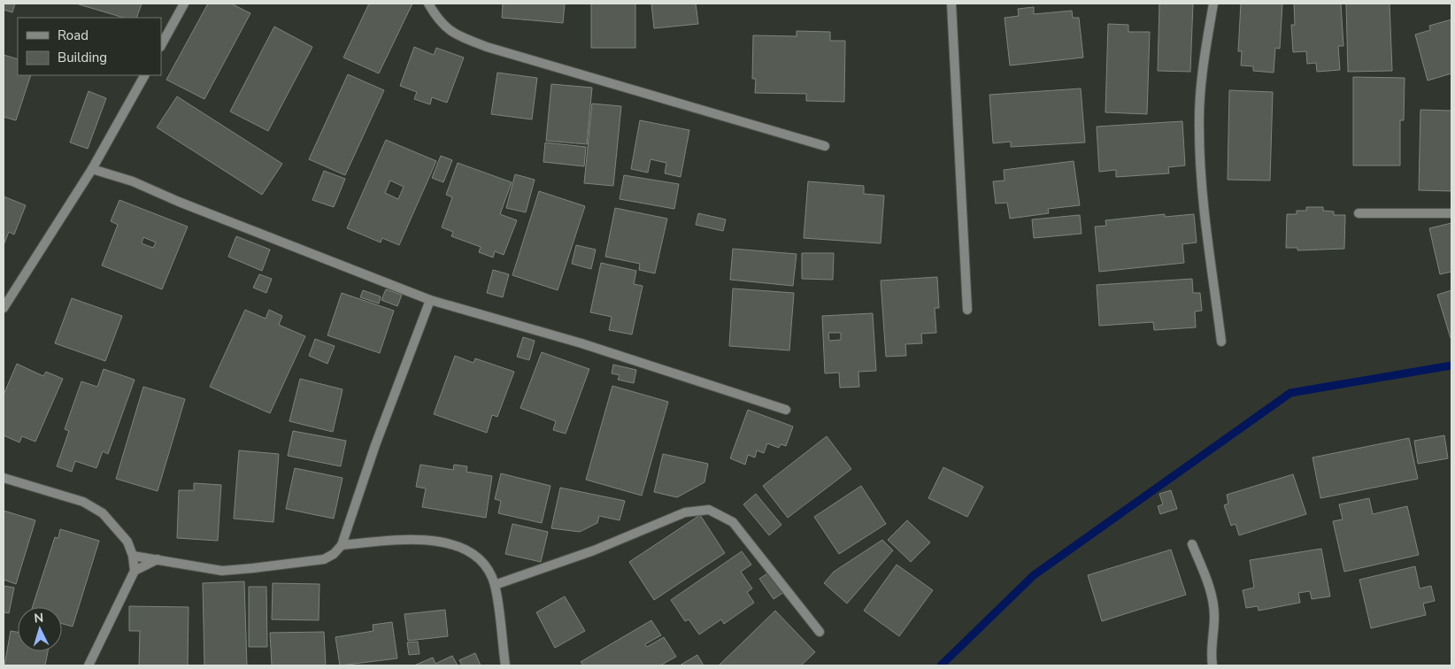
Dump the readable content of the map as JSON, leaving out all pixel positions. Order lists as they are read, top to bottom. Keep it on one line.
{"legend":["Road","Building"],"north":"top"}
